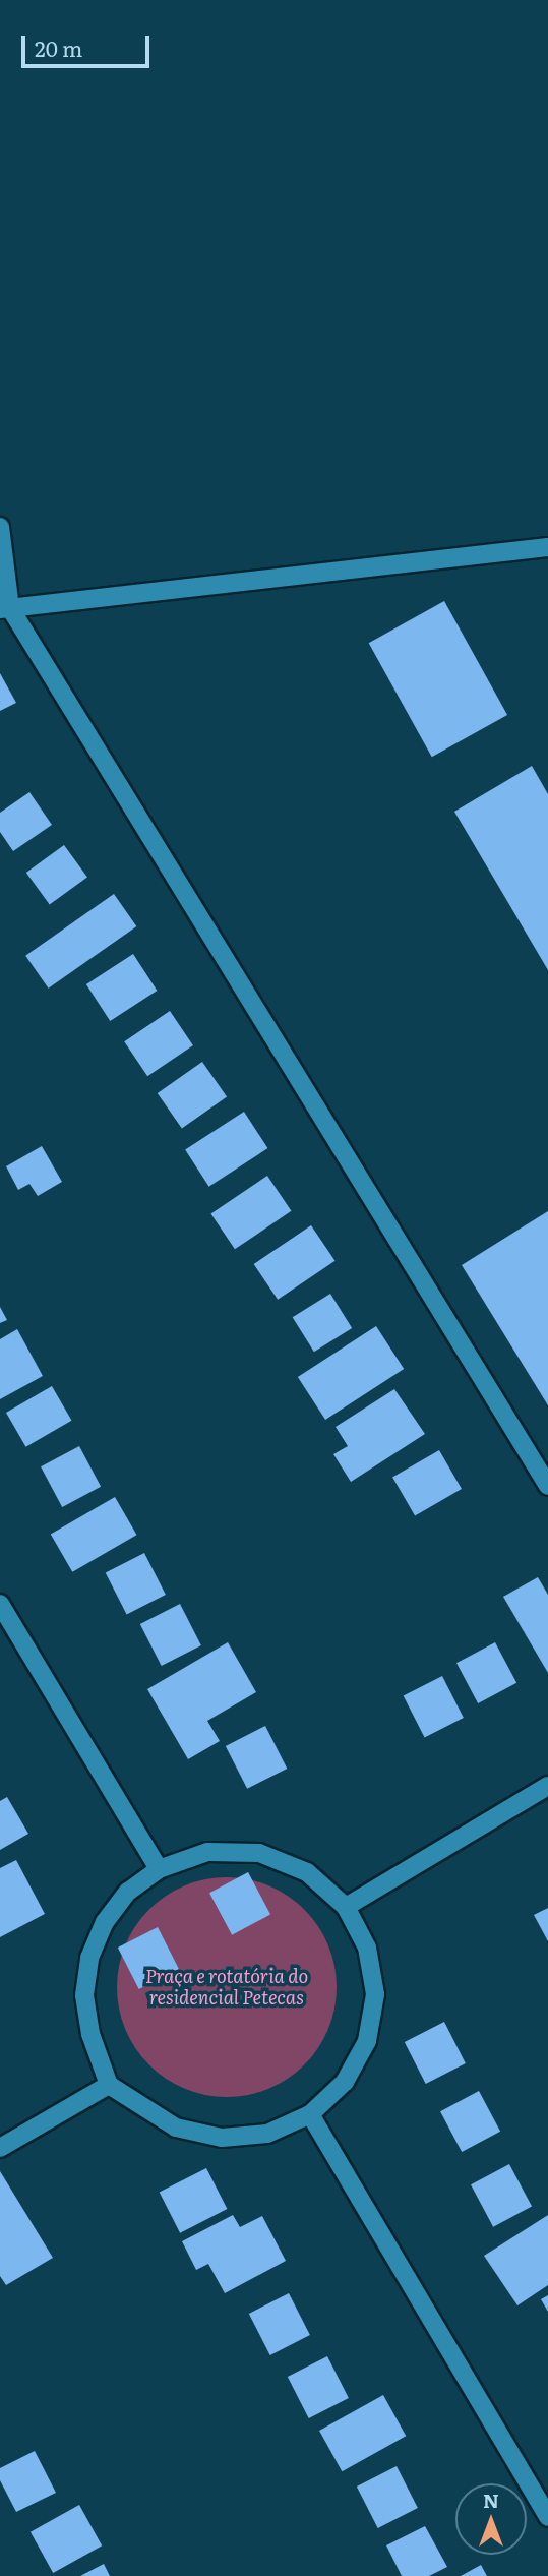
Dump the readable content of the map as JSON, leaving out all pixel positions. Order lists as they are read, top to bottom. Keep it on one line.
{"parks":["Praça e rotatória do residencial Petecas"],"scale_bar":"20 m","north":"top"}
